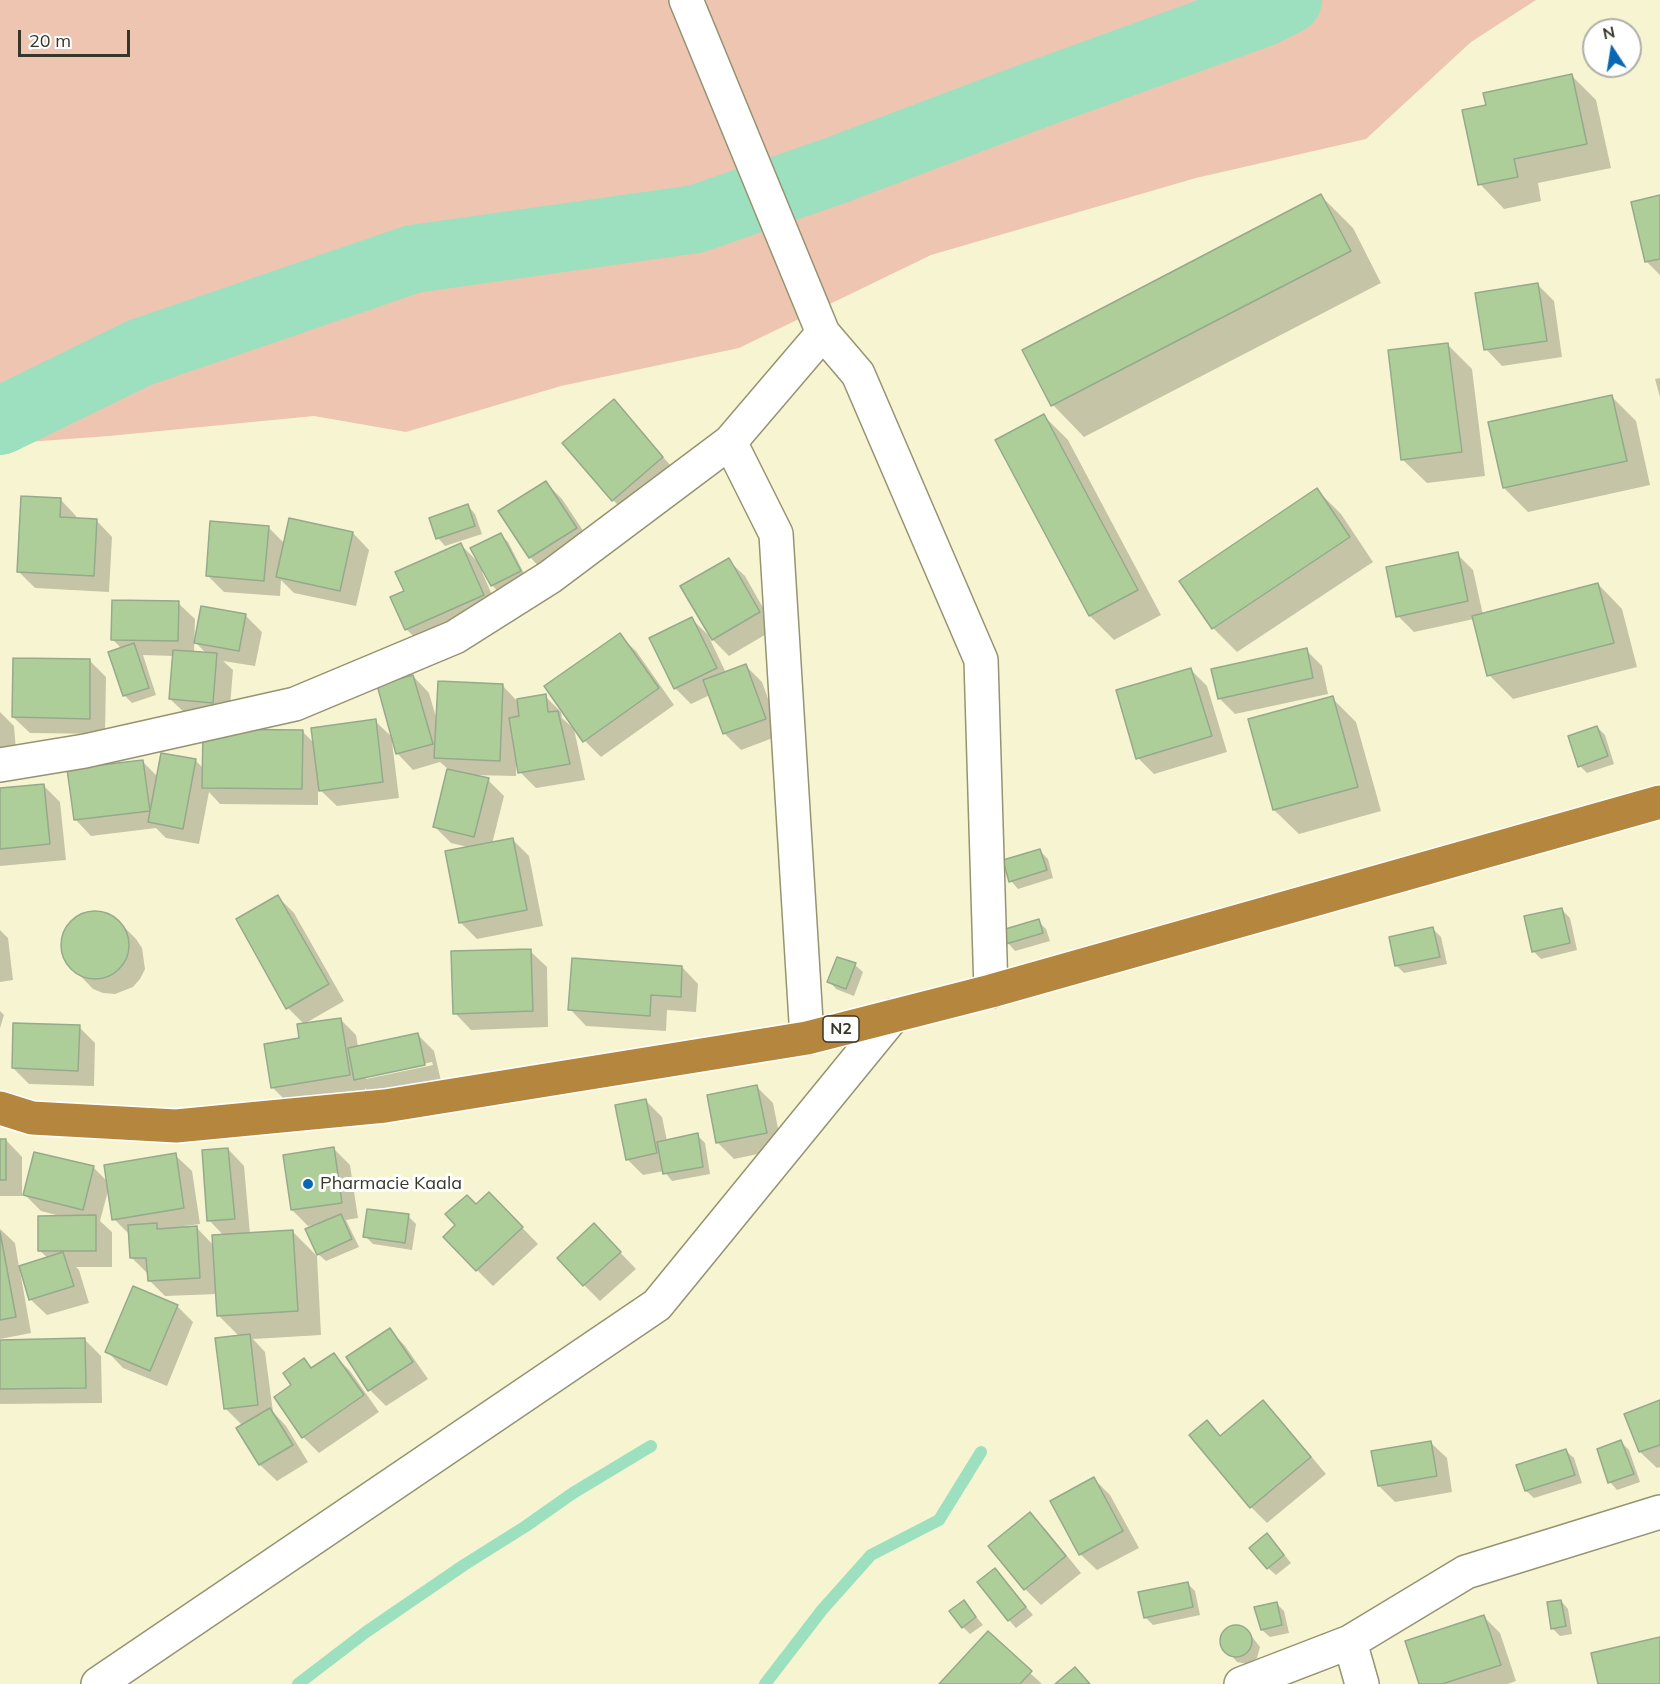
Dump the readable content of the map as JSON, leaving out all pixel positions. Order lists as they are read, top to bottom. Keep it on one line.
{"streets":{"highway":["N2"]},"places":["Pharmacie Kaala"],"scale_bar":"20 m","north":"top"}
